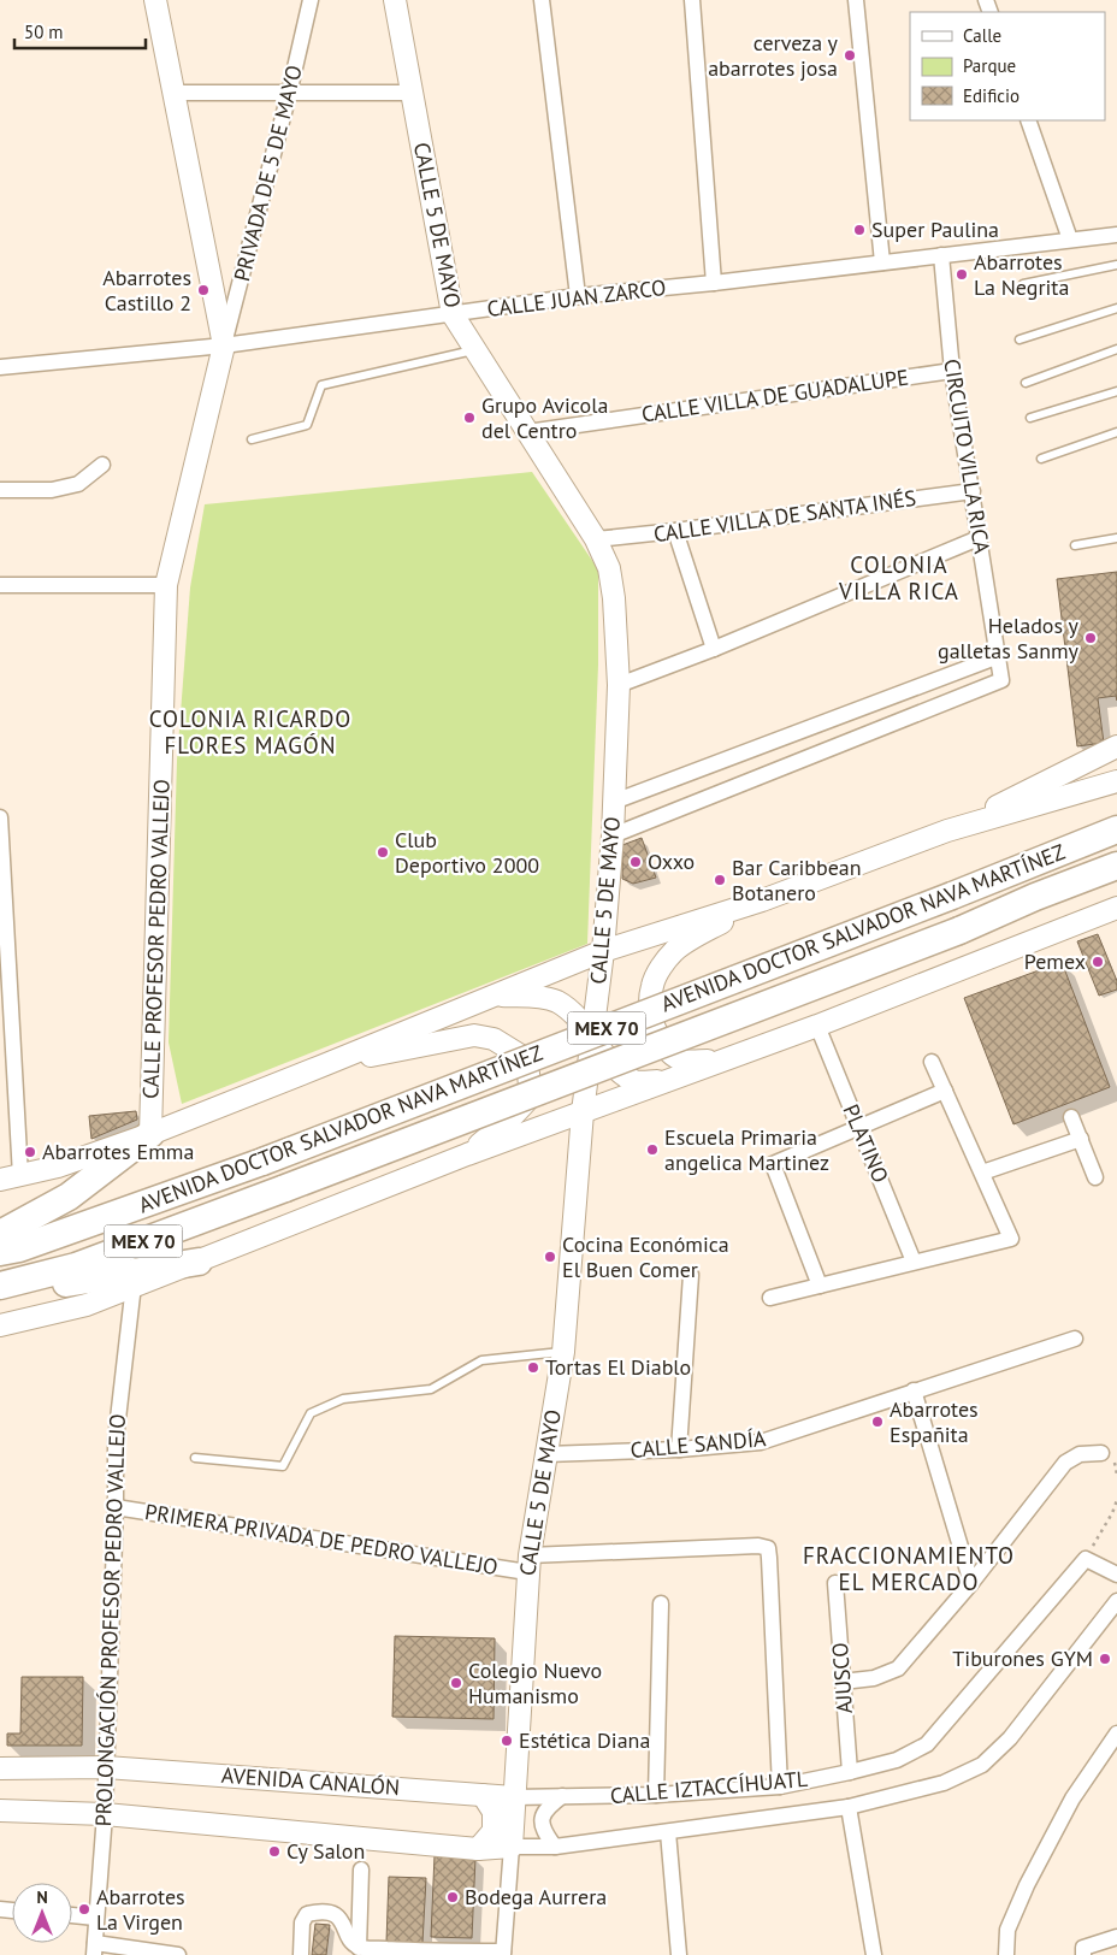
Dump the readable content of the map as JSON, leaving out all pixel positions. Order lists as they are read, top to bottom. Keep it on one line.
{"streets":{"highway":["AVENIDA DOCTOR SALVADOR NAVA MARTÍNEZ","MEX 70"],"street":["PRIVADA DE 5 DE MAYO","CALLE 5 DE MAYO","CALLE JUAN ZARCO","CALLE VILLA DE GUADALUPE","CIRCUITO VILLA RICA","CALLE VILLA DE SANTA INÉS","CALLE PROFESOR PEDRO VALLEJO","PLATINO","CALLE SANDÍA","PRIMERA PRIVADA DE PEDRO VALLEJO","PROLONGACIÓN PROFESOR PEDRO VALLEJO","AJUSCO","AVENIDA CANALÓN","CALLE IZTACCÍHUATL"]},"crossings":[["PRIVADA DE 5 DE MAYO","CALLE JUAN ZARCO"],["PRIVADA DE 5 DE MAYO","CALLE PROFESOR PEDRO VALLEJO"],["CALLE 5 DE MAYO","CALLE JUAN ZARCO"],["CALLE 5 DE MAYO","CALLE VILLA DE GUADALUPE"],["CALLE 5 DE MAYO","CIRCUITO VILLA RICA"],["CALLE 5 DE MAYO","CALLE VILLA DE SANTA INÉS"],["CALLE 5 DE MAYO","CALLE SANDÍA"],["CALLE 5 DE MAYO","PRIMERA PRIVADA DE PEDRO VALLEJO"],["CALLE 5 DE MAYO","AVENIDA CANALÓN"],["CALLE 5 DE MAYO","CALLE IZTACCÍHUATL"],["CALLE JUAN ZARCO","CIRCUITO VILLA RICA"],["CALLE JUAN ZARCO","CALLE PROFESOR PEDRO VALLEJO"],["CALLE VILLA DE GUADALUPE","CIRCUITO VILLA RICA"],["CIRCUITO VILLA RICA","CALLE VILLA DE SANTA INÉS"],["PRIMERA PRIVADA DE PEDRO VALLEJO","PROLONGACIÓN PROFESOR PEDRO VALLEJO"],["PRIMERA PRIVADA DE PEDRO VALLEJO","CALLE IZTACCÍHUATL"],["PROLONGACIÓN PROFESOR PEDRO VALLEJO","AVENIDA CANALÓN"],["AJUSCO","CALLE IZTACCÍHUATL"],["AVENIDA CANALÓN","CALLE IZTACCÍHUATL"]],"districts":["COLONIA VILLA RICA","COLONIA RICARDO FLORES MAGÓN","FRACCIONAMIENTO EL MERCADO"],"places":["cerveza y abarrotes josa","Super Paulina","Abarrotes La Negrita","Abarrotes Castillo 2","Grupo Avicola del Centro","Helados y galletas Sanmy","Club Deportivo 2000","Oxxo","Bar Caribbean Botanero","Pemex","Escuela Primaria angelica Martinez","Abarrotes Emma","Cocina Económica El Buen Comer","Tortas El Diablo","Abarrotes Españita","Tiburones GYM","Colegio Nuevo Humanismo","Estética Diana","Cy Salon","Bodega Aurrera","Abarrotes La Virgen"],"legend":["Calle","Parque","Edificio"],"scale_bar":"50 m","north":"top"}
